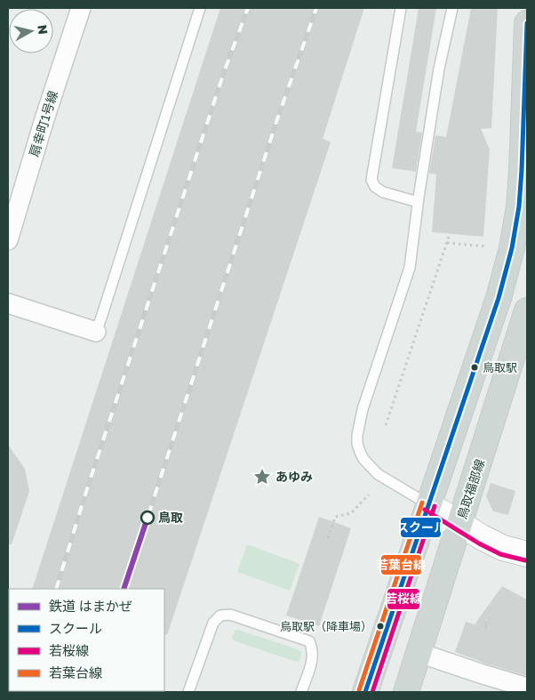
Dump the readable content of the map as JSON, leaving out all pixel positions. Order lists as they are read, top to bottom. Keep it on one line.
{"streets":{"main road":["鳥取福部線"],"street":["扇幸町1号線"]},"places":{"other":["鳥取駅","鳥取","鳥取駅（降車場）"],"place":["あゆみ"]},"lines":["transit line スクール","transit line 若葉台線","transit line 若桜線","rail line はまかぜ"],"legend":["鉄道 はまかぜ","スクール","若桜線","若葉台線"],"north":"right"}
